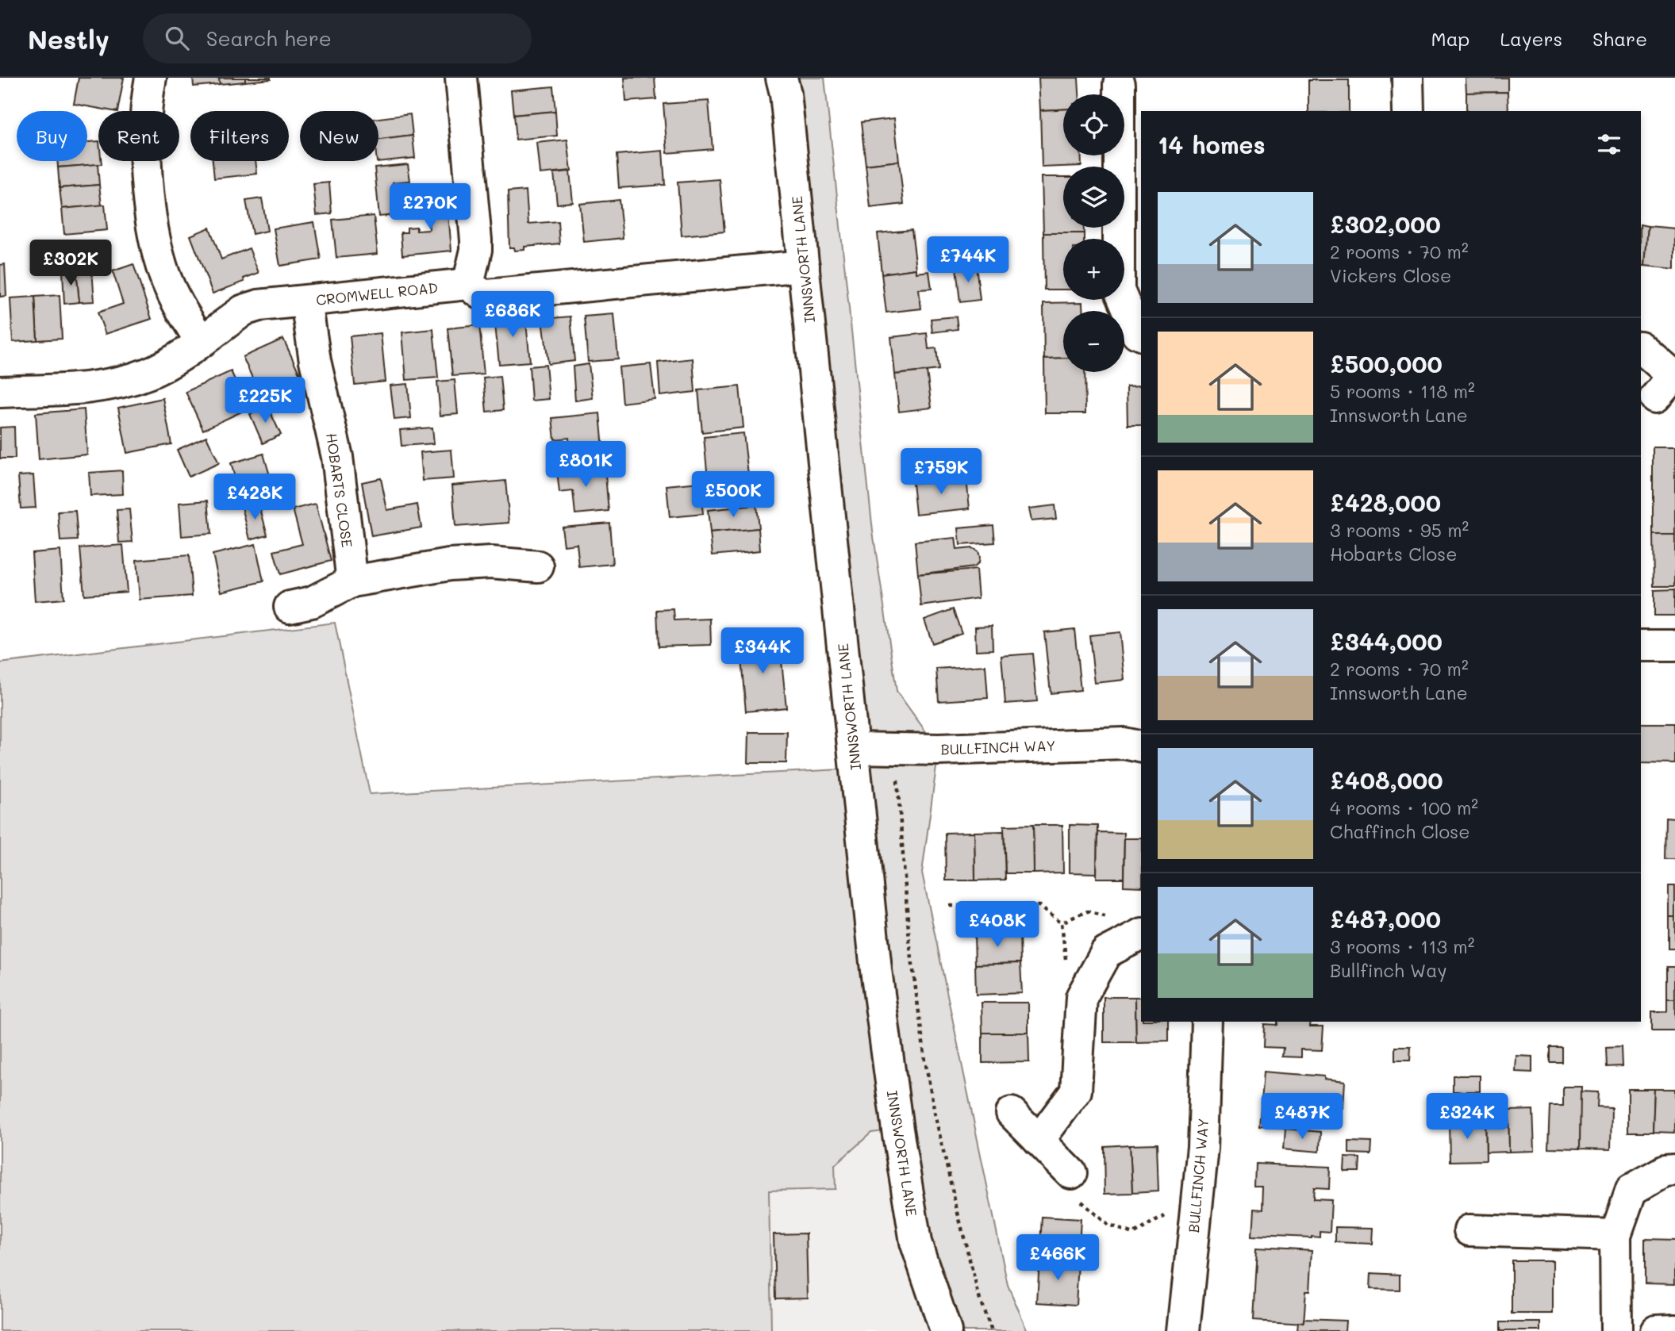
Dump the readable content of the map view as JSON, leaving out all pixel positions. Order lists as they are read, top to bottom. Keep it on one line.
{"streets":{"street":["INNSWORTH LANE","CROMWELL ROAD","HOBARTS CLOSE","BULLFINCH WAY"]},"crossings":[["INNSWORTH LANE","CROMWELL ROAD"],["INNSWORTH LANE","BULLFINCH WAY"],["CROMWELL ROAD","HOBARTS CLOSE"]],"page":{"header":"Nestly","search":"Search here","nav":["Map","Layers","Share"],"map_buttons":["+","−"],"chip":["Buy","Rent","Filters","New"],"heading":"14 homes","list":[{"name":"£302,000","note":"2 rooms · 70 m² · Vickers Close"},{"name":"£500,000","note":"5 rooms · 118 m² · Innsworth Lane"},{"name":"£428,000","note":"3 rooms · 95 m² · Hobarts Close"},{"name":"£344,000","note":"2 rooms · 70 m² · Innsworth Lane"},{"name":"£408,000","note":"4 rooms · 100 m² · Chaffinch Close"},{"name":"£487,000","note":"3 rooms · 113 m² · Bullfinch Way"}],"price":["£270K","£744K","£302K","£686K","£225K","£801K","£759K","£500K","£428K","£344K","£408K","£487K","£324K","£466K"]}}
